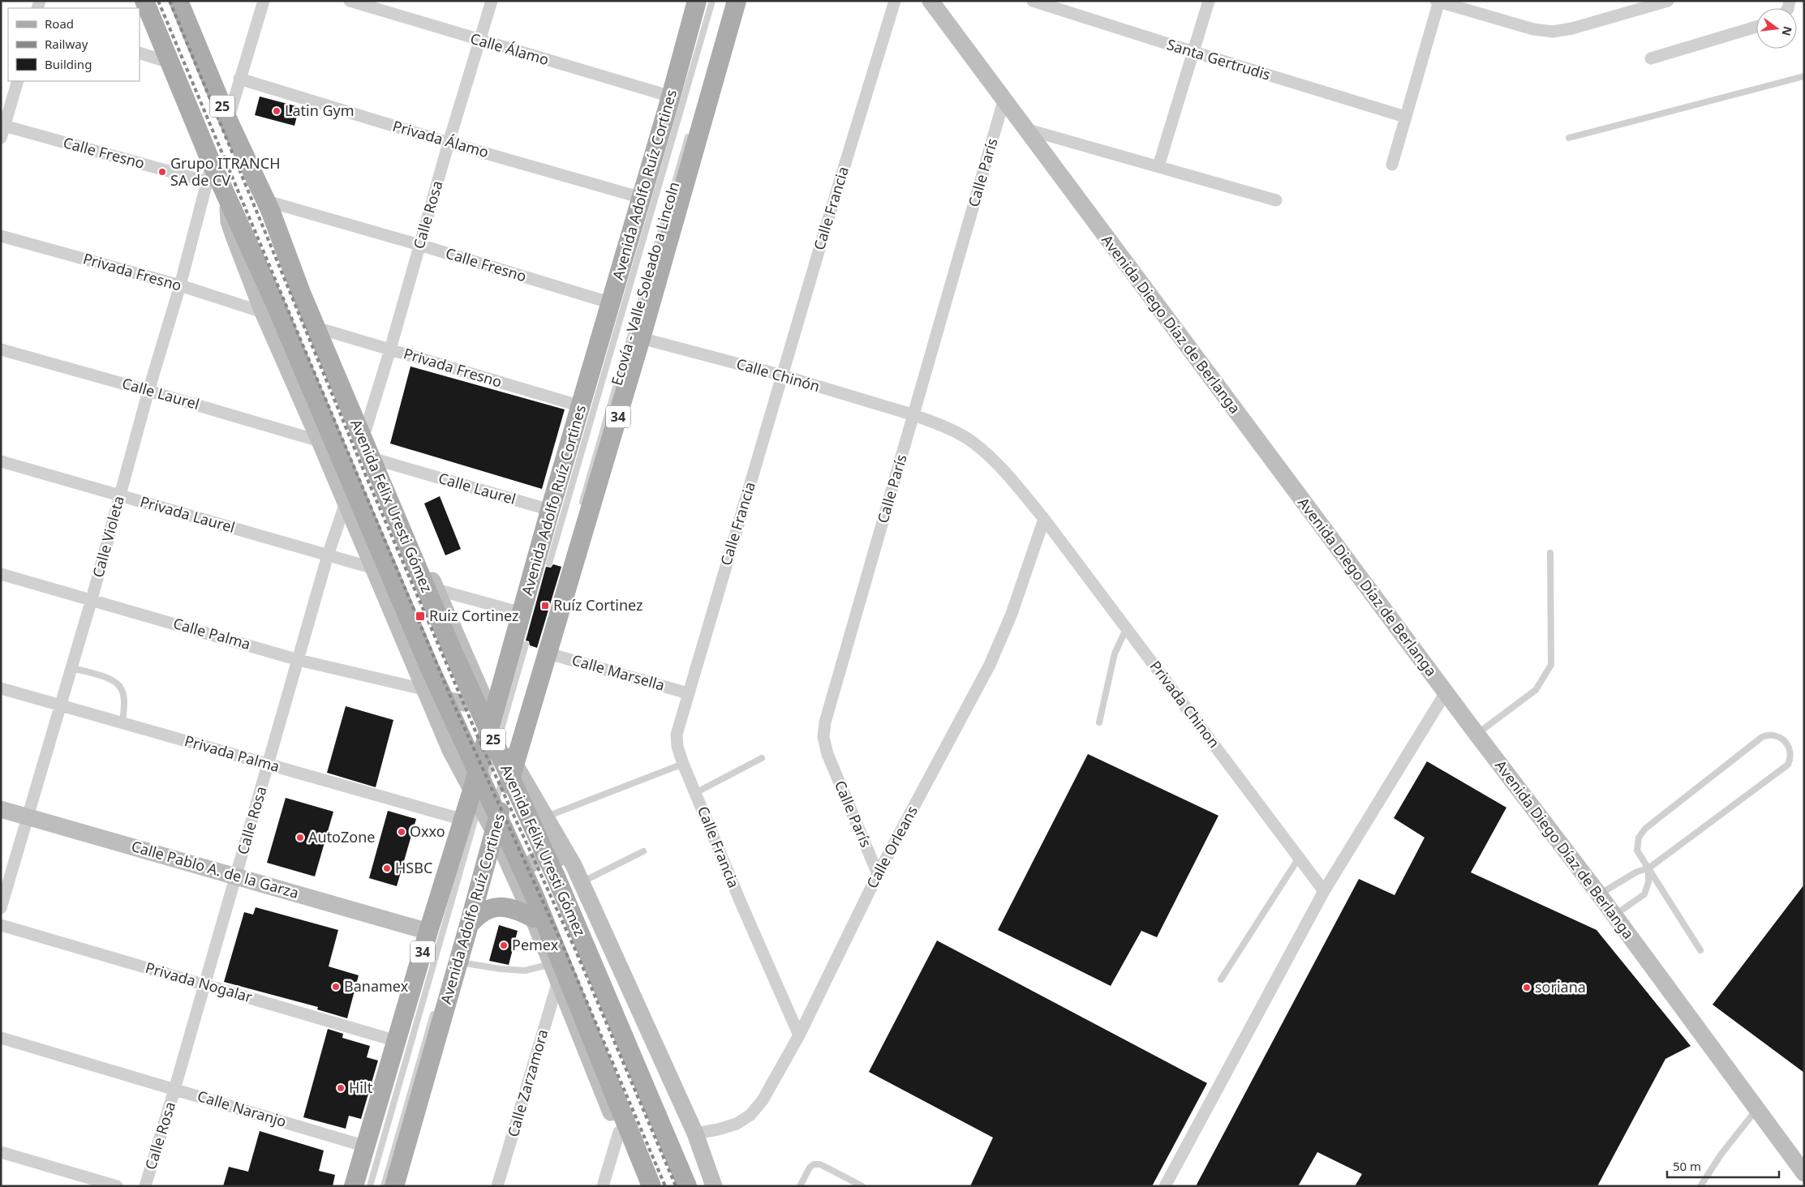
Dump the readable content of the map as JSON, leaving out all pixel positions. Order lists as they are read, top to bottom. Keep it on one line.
{"streets":{"main road":["25","Avenida Adolfo Ruíz Cortines","34","Avenida Félix Uresti Gómez"],"street":["Calle Álamo","Santa Gertrudis","Privada Álamo","Calle Fresno","Calle París","Calle Francia","Calle Rosa","Privada Fresno","Avenida Diego Díaz de Berlanga","Calle Chinón","Calle Laurel","Privada Laurel","Calle Violeta","Calle Palma","Calle Marsella","Privada Chinon","Privada Palma","Calle Orleans","Calle Pablo A. de la Garza","Privada Nogalar","Calle Zarzamora","Calle Naranjo"],"lane":["Ecovía - Valle Soleado a Lincoln"]},"crossings":[["Calle Álamo","Avenida Adolfo Ruíz Cortines"],["Calle Álamo","Calle Rosa"],["Privada Álamo","Avenida Adolfo Ruíz Cortines"],["Privada Álamo","Calle Rosa"],["Calle Fresno","Avenida Adolfo Ruíz Cortines"],["Calle Fresno","Calle Rosa"],["Calle Fresno","Avenida Félix Uresti Gómez"],["Calle Fresno","Calle Violeta"],["Calle París","Avenida Diego Díaz de Berlanga"],["Calle París","Calle Chinón"],["Calle París","Calle Orleans"],["Avenida Adolfo Ruíz Cortines","Privada Fresno"],["Avenida Adolfo Ruíz Cortines","Calle Chinón"],["Avenida Adolfo Ruíz Cortines","Calle Laurel"],["Avenida Adolfo Ruíz Cortines","Calle Marsella"],["Avenida Adolfo Ruíz Cortines","Privada Palma"],["Avenida Adolfo Ruíz Cortines","Calle Pablo A. de la Garza"],["Avenida Adolfo Ruíz Cortines","Privada Nogalar"],["Avenida Adolfo Ruíz Cortines","Calle Naranjo"],["Calle Francia","Calle Chinón"],["Calle Francia","Calle Marsella"],["Calle Francia","Calle Orleans"],["Calle Rosa","Privada Fresno"],["Calle Rosa","Privada Laurel"],["Calle Rosa","Calle Palma"],["Calle Rosa","Privada Palma"],["Calle Rosa","Calle Pablo A. de la Garza"],["Calle Rosa","Privada Nogalar"],["Calle Rosa","Calle Naranjo"],["Privada Fresno","Avenida Félix Uresti Gómez"],["Privada Fresno","Calle Violeta"],["Calle Chinón","Privada Chinon"],["Calle Chinón","Calle Orleans"],["Calle Laurel","Calle Violeta"],["Avenida Félix Uresti Gómez","Calle Violeta"],["Privada Laurel","Calle Violeta"],["Calle Violeta","Calle Palma"],["Calle Violeta","Privada Palma"],["Calle Violeta","Calle Pablo A. de la Garza"],["Privada Chinon","Calle Orleans"]],"places":{"other":["Latin Gym","Grupo ITRANCH SA de CV","Oxxo","AutoZone","HSBC","Pemex","Banamex","soriana","Hilt"],"transit":["Ruíz Cortinez","Ruiz Cortinez"]},"legend":["Road","Railway","Building"],"scale_bar":"50 m","north":"right"}
